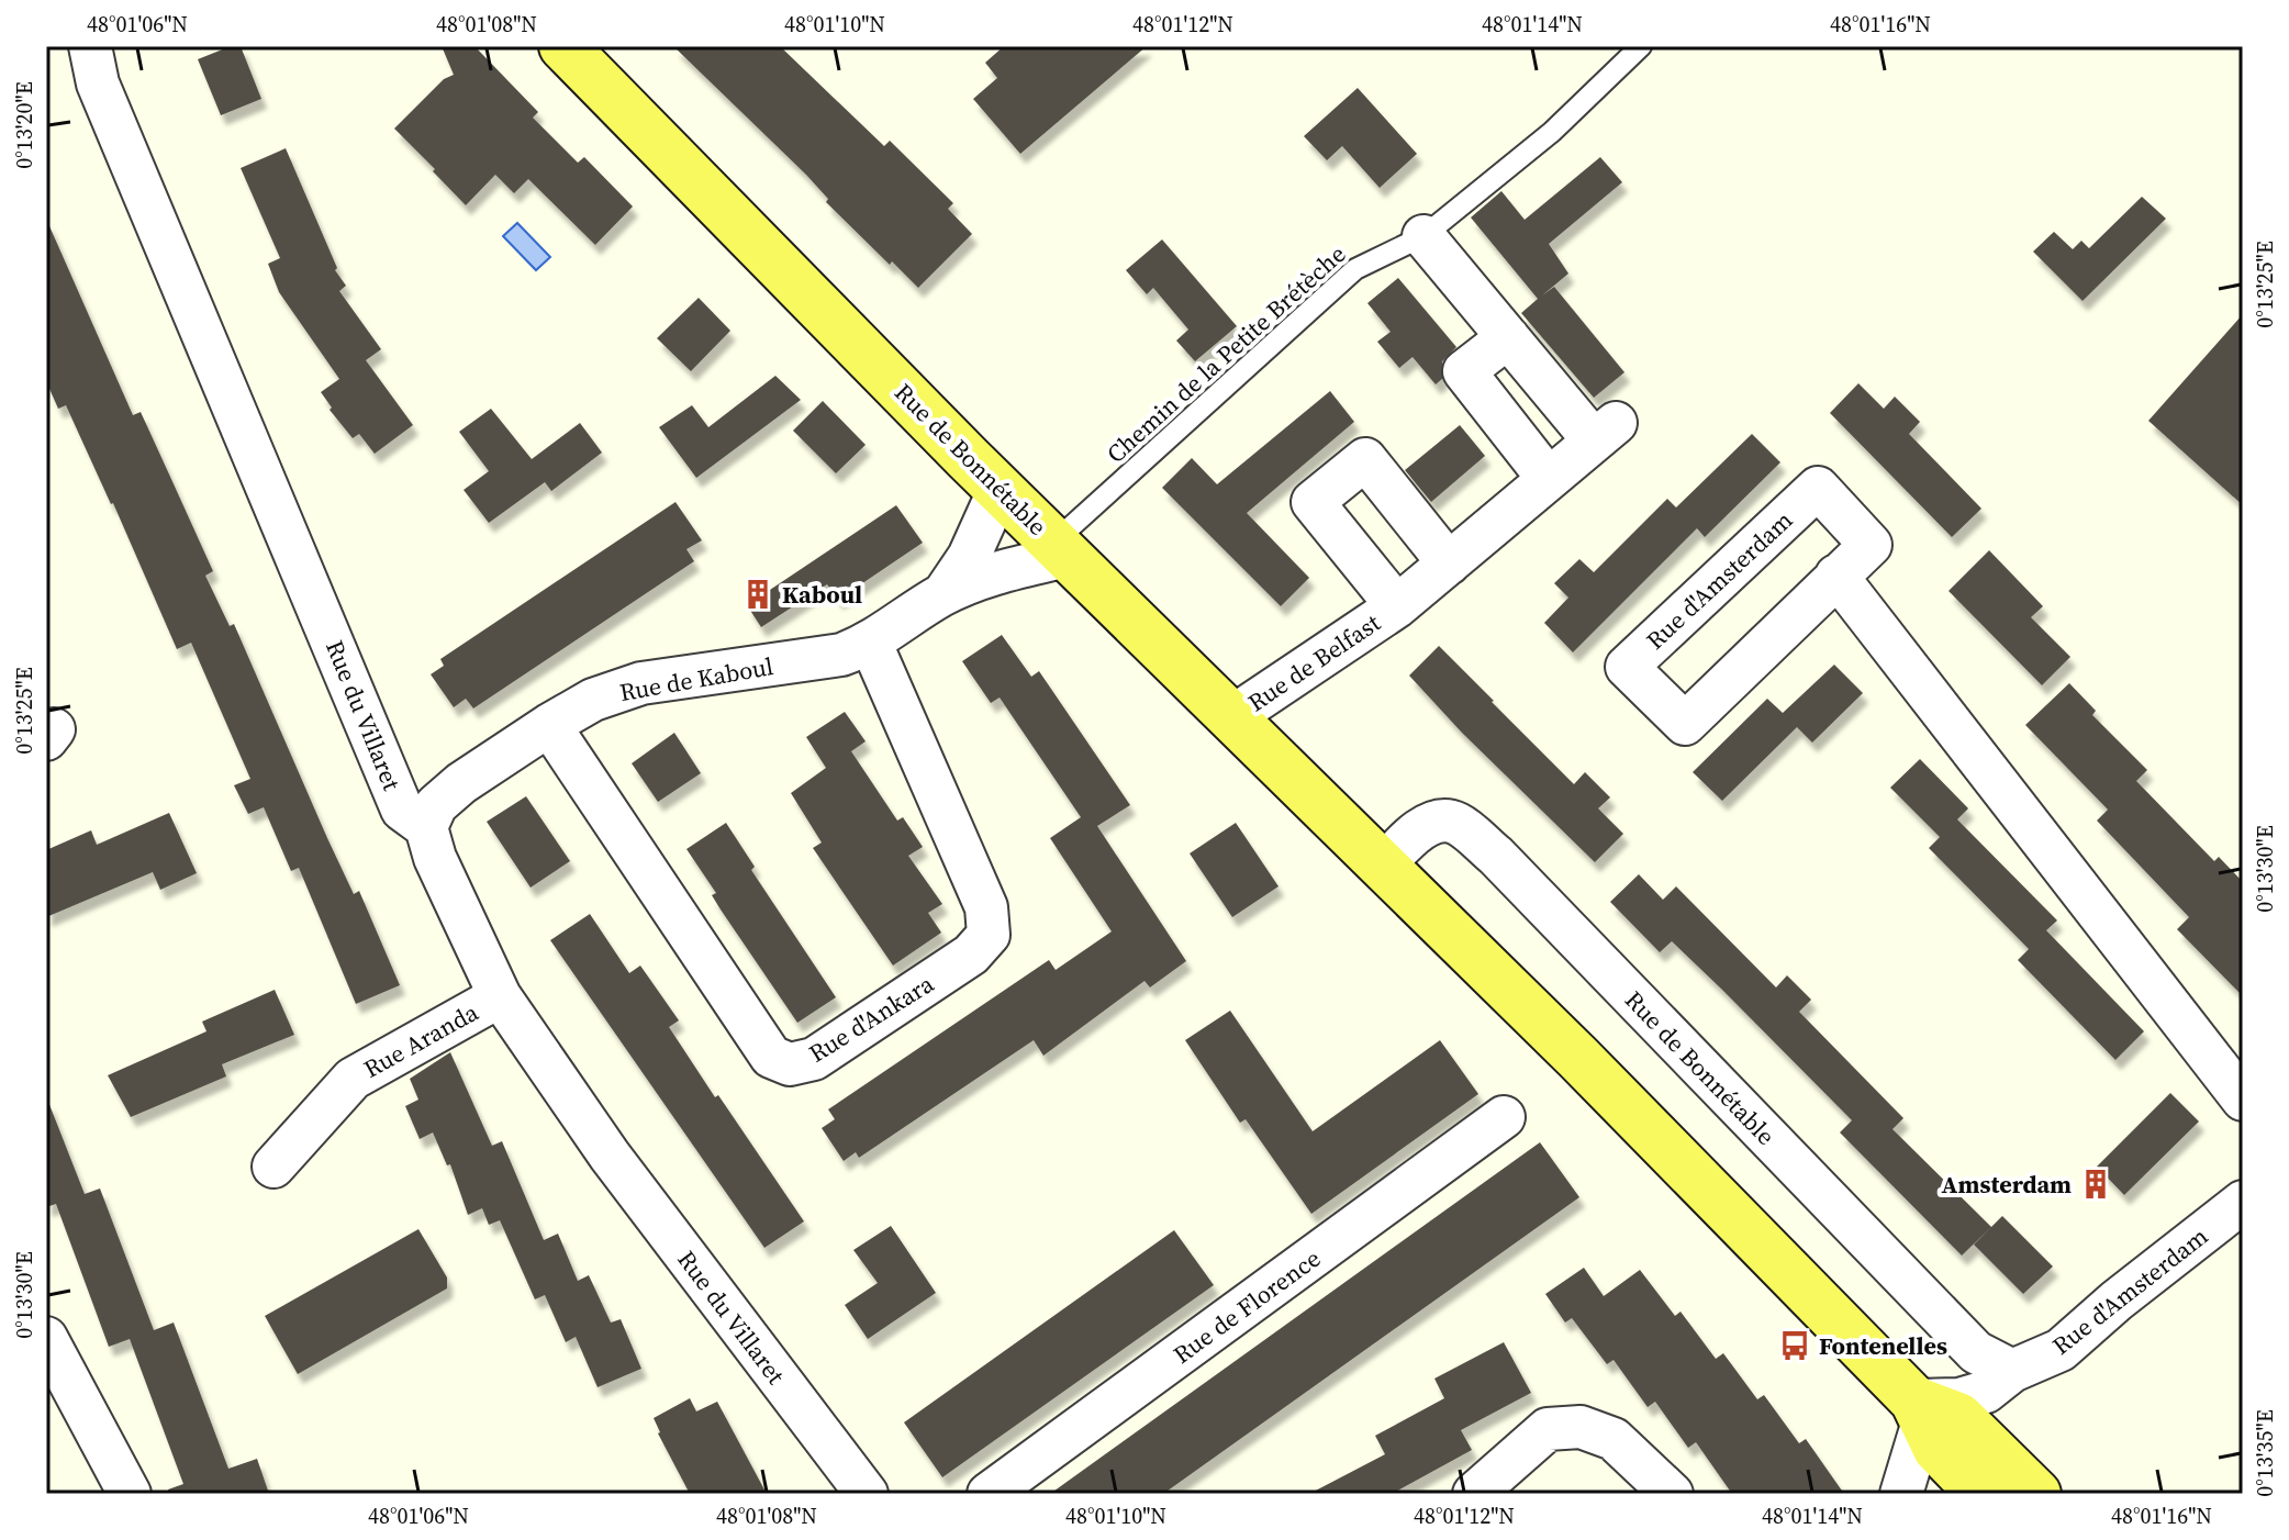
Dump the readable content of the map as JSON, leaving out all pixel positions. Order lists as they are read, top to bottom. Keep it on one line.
{"streets":{"main road":["Rue de Bonnétable"],"street":["Rue d'Amsterdam","Rue de Belfast","Rue de Kaboul","Rue du Villaret","Rue d'Ankara","Rue Aranda","Rue de Florence"],"lane":["Chemin de la Petite Brétèche"]},"crossings":[["Chemin de la Petite Brétèche","Rue de Bonnétable"],["Chemin de la Petite Brétèche","Rue de Belfast"],["Chemin de la Petite Brétèche","Rue de Kaboul"],["Rue de Bonnétable","Rue d'Amsterdam"],["Rue de Bonnétable","Rue de Belfast"],["Rue de Bonnétable","Rue de Kaboul"],["Rue de Kaboul","Rue du Villaret"],["Rue de Kaboul","Rue d'Ankara"],["Rue du Villaret","Rue Aranda"]],"places":{"building":["Kaboul","Amsterdam"],"bus stop":["Fontenelles"]},"coordinates":["48°01'06\"N","48°01'08\"N","48°01'10\"N","48°01'12\"N","48°01'14\"N","48°01'16\"N","0°13'20\"E","0°13'25\"E","0°13'30\"E","0°13'35\"E"]}
